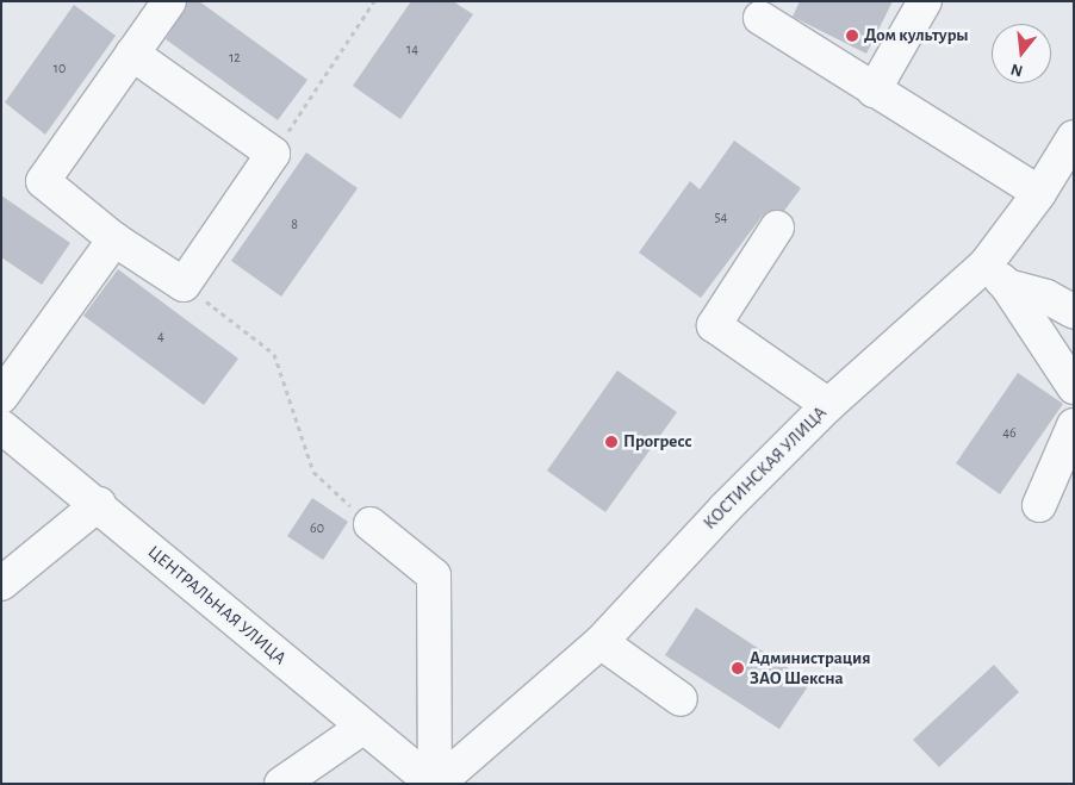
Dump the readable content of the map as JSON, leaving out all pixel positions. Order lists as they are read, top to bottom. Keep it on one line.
{"streets":{"street":["КОСТИНСКАЯ УЛИЦА","ЦЕНТРАЛЬНАЯ УЛИЦА"]},"crossings":[["КОСТИНСКАЯ УЛИЦА","ЦЕНТРАЛЬНАЯ УЛИЦА"]],"places":["Дом культуры","Прогресс","Администрация ЗАО Шексна"],"house_numbers":["14","12","10","54","8","4","46","60"],"north":"bottom"}
